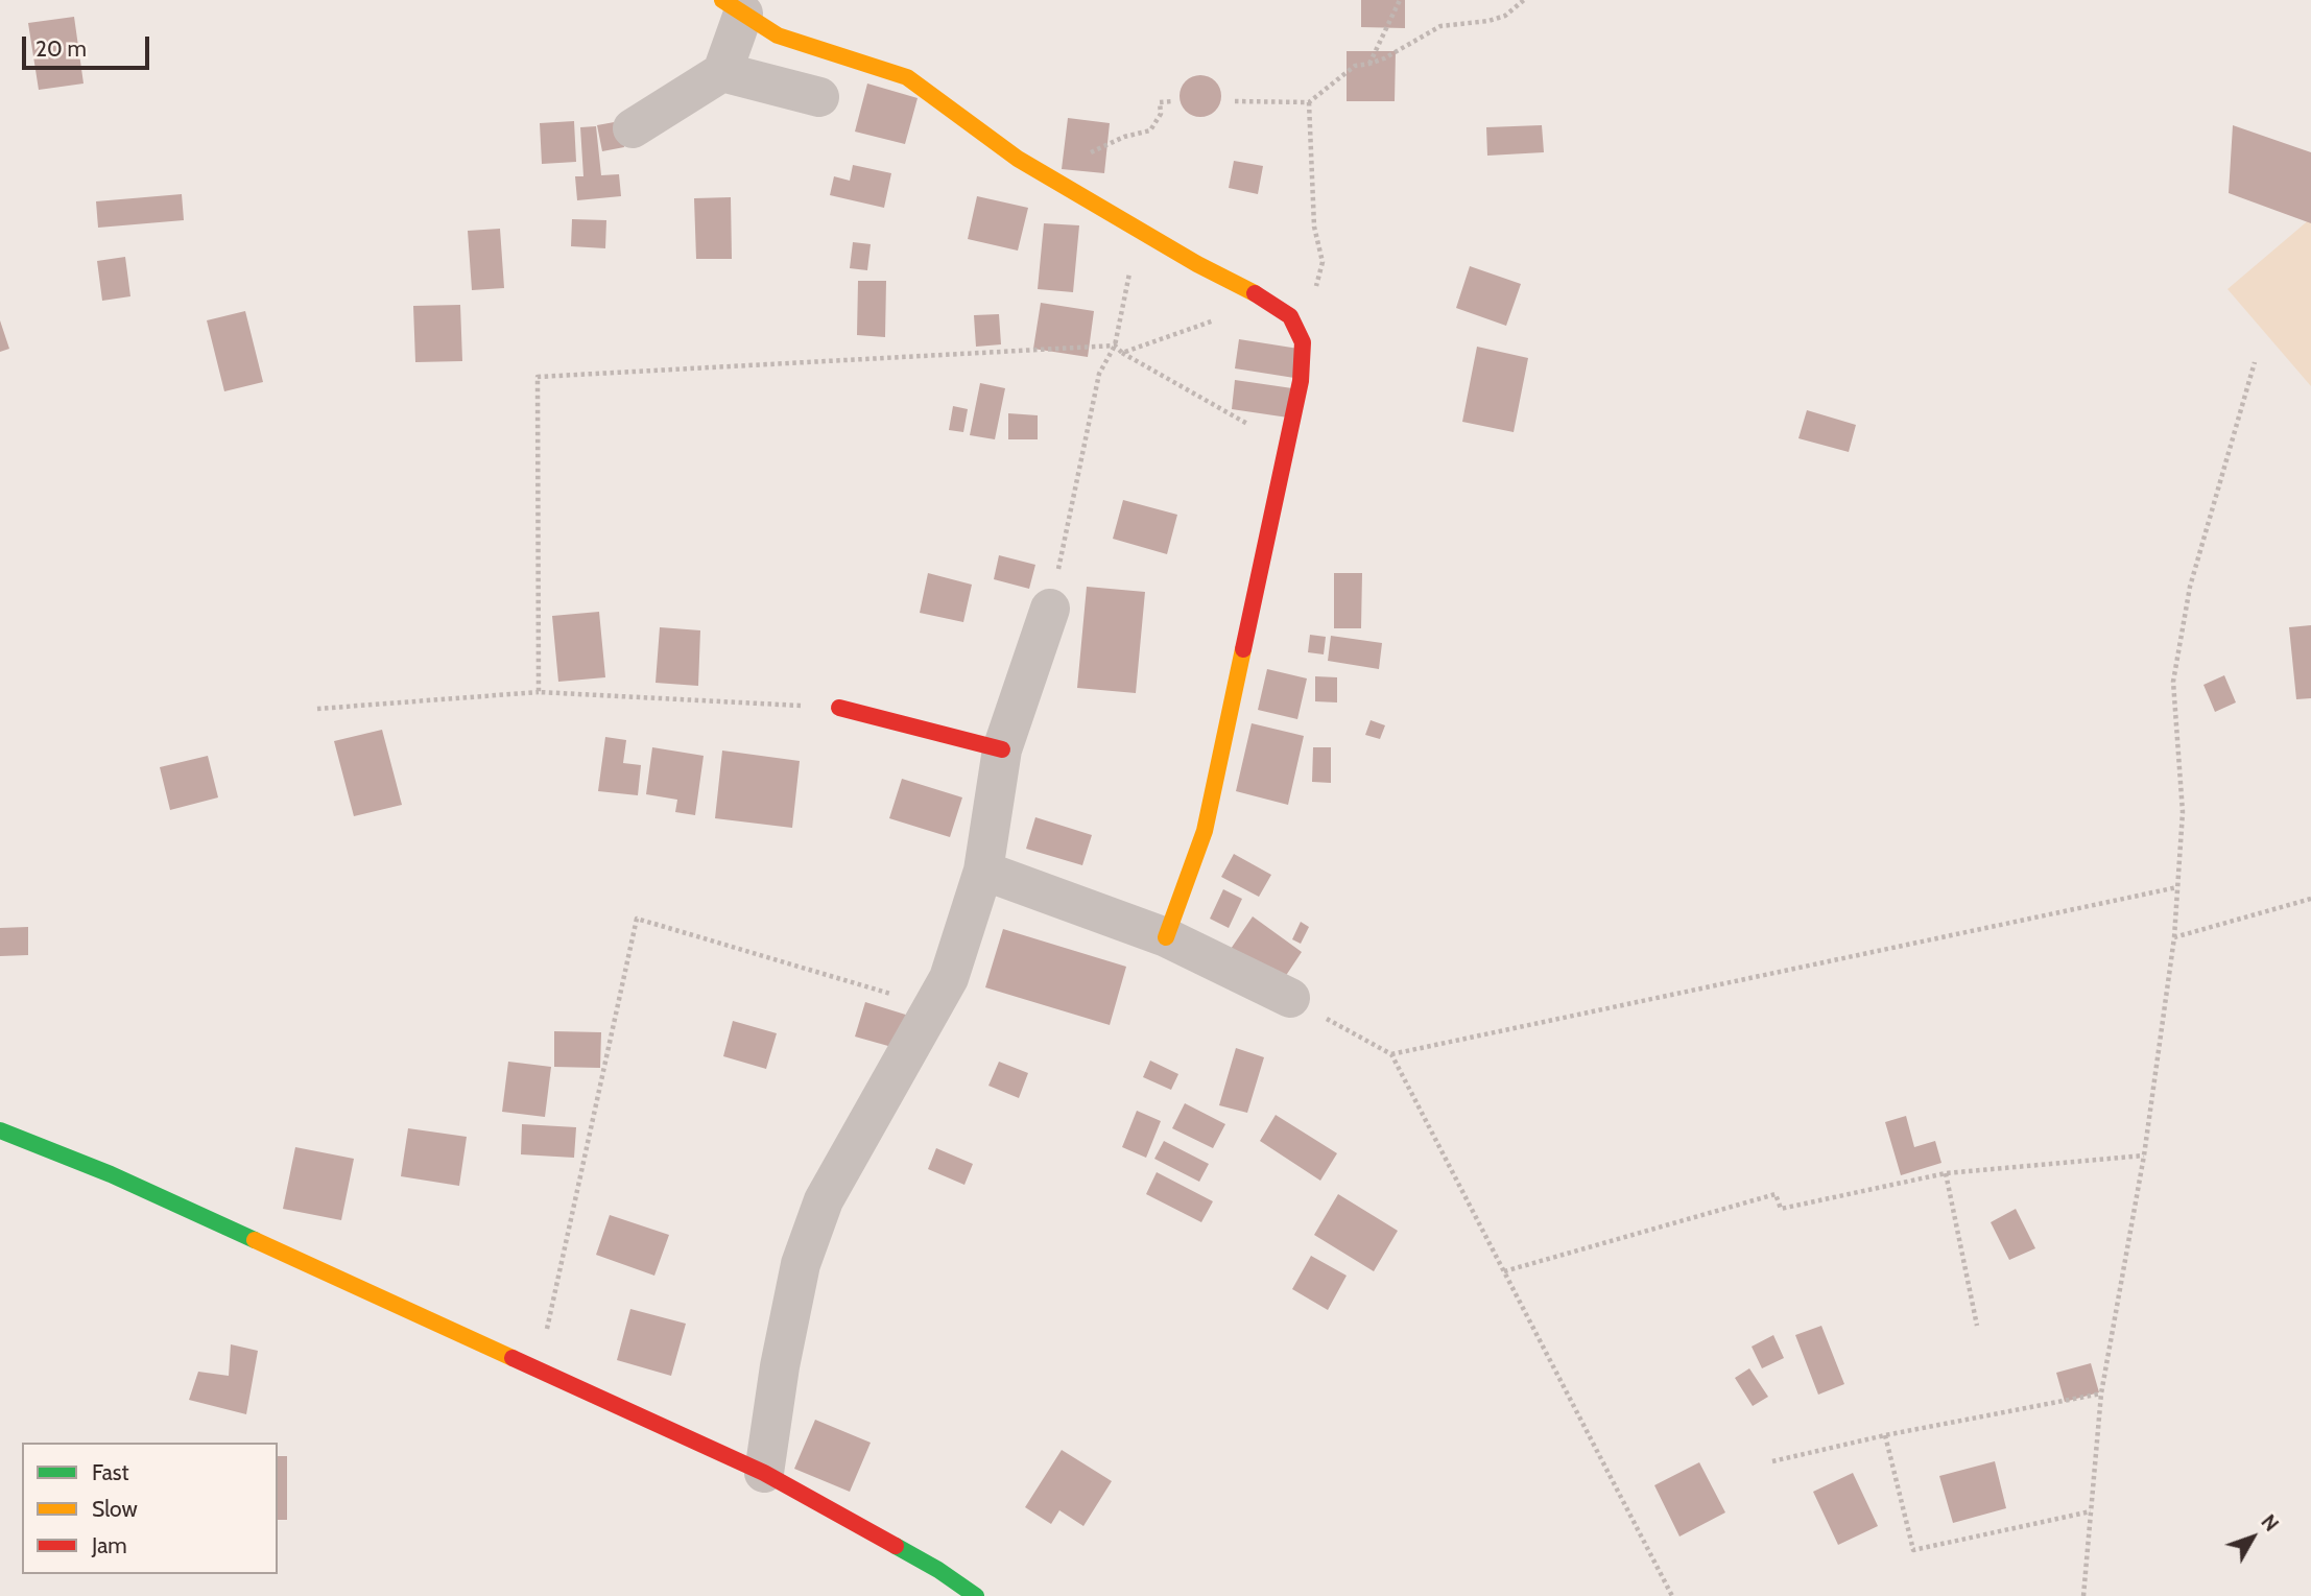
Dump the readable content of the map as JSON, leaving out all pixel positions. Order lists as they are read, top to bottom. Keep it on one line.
{"legend":["Fast","Slow","Jam"],"scale_bar":"20 m","north":"top right"}
